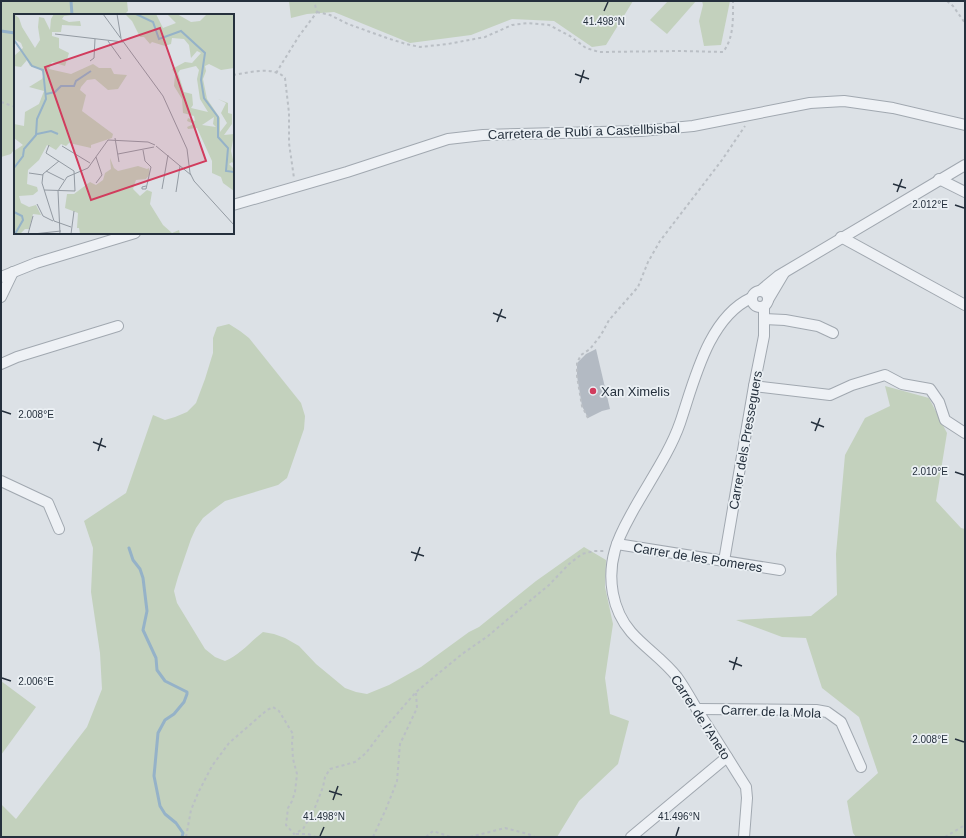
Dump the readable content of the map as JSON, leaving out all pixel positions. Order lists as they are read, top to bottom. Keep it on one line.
{"streets":{"street":["Carretera de Rubí a Castellbisbal","Carrer dels Presseguers","Carrer de les Pomeres","Carrer de la Mola","Carrer de l'Aneto"]},"crossings":[["Carrer dels Presseguers","Carrer de les Pomeres"],["Carrer de les Pomeres","Carrer de l'Aneto"],["Carrer de la Mola","Carrer de l'Aneto"]],"places":["Xan Ximelis"],"coordinates":["41.498°N","2.012°E","2.008°E","2.010°E","2.006°E","41.496°N"]}
